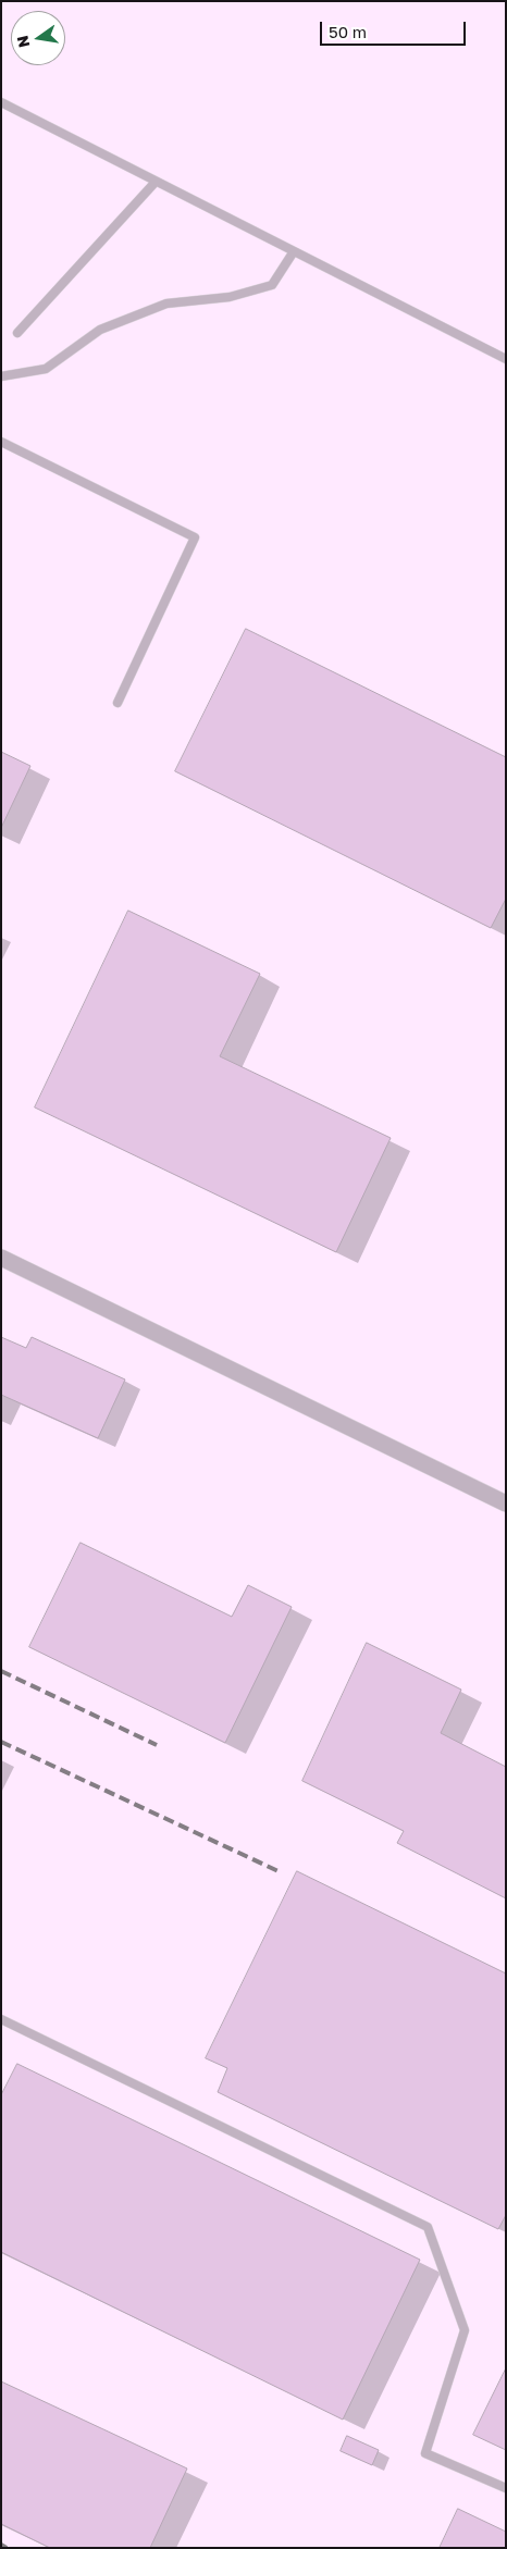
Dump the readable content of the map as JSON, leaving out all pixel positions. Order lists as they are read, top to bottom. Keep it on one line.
{"scale_bar":"50 m","north":"left"}
